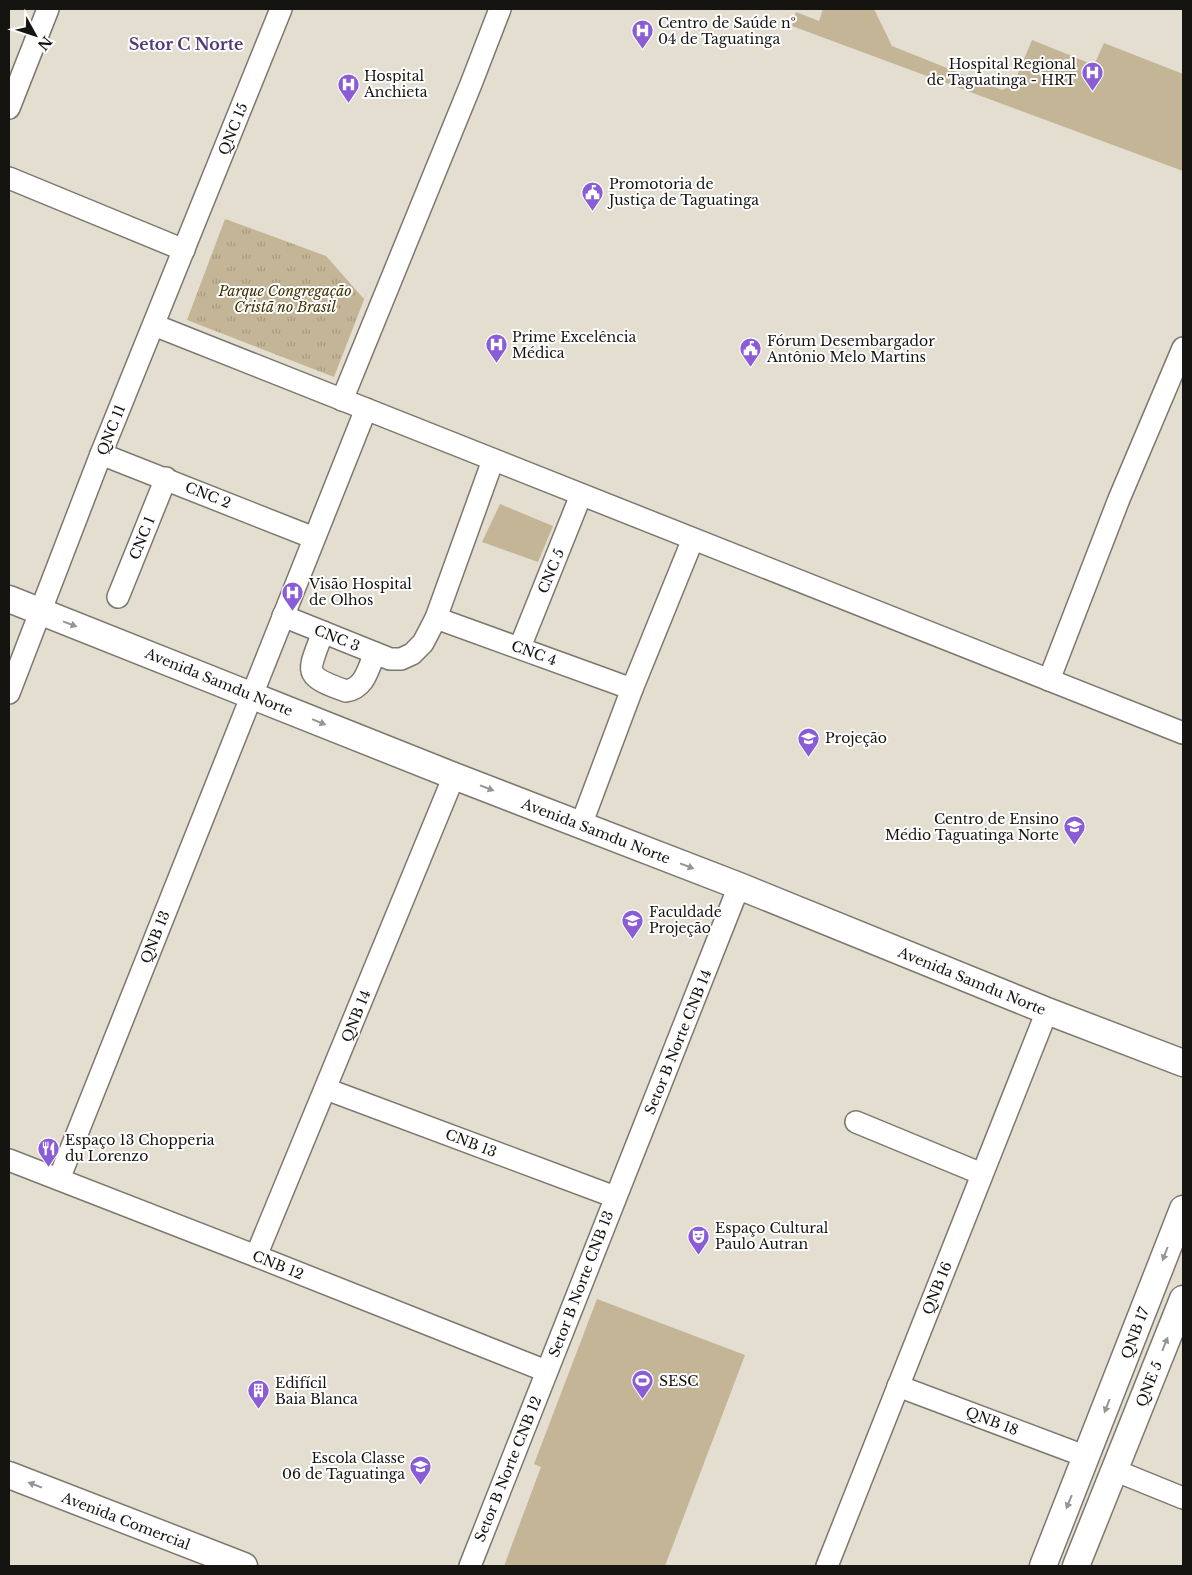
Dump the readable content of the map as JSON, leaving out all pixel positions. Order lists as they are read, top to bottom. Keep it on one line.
{"streets":{"main road":["Avenida Samdu Norte","QNB 17","QNE 5","Avenida Comercial"],"street":["QNC 15","QNC 11","CNC 2","CNC 1","CNC 5","CNC 3","CNC 4","QNB 13","QNB 14","Setor B Norte CNB 14","CNB 13","CNB 12","Setor B Norte CNB 13","QNB 16","QNB 18","Setor B Norte CNB 12"]},"crossings":[["QNC 15","QNC 11"],["QNC 11","CNC 2"],["QNC 11","Avenida Samdu Norte"],["CNC 2","CNC 1"],["CNC 2","QNB 13"],["CNC 5","CNC 4"],["CNC 3","QNB 13"],["Avenida Samdu Norte","QNB 13"],["Avenida Samdu Norte","QNB 14"],["Avenida Samdu Norte","Setor B Norte CNB 14"],["Avenida Samdu Norte","QNB 16"],["QNB 13","CNB 12"],["QNB 14","CNB 13"],["QNB 14","CNB 12"],["Setor B Norte CNB 14","CNB 13"],["Setor B Norte CNB 14","Setor B Norte CNB 13"],["CNB 13","Setor B Norte CNB 13"],["CNB 12","Setor B Norte CNB 13"],["CNB 12","Setor B Norte CNB 12"],["Setor B Norte CNB 13","Setor B Norte CNB 12"],["QNB 16","QNB 18"],["QNB 17","QNB 18"]],"one_way":["Avenida Samdu Norte","QNB 17","QNE 5","Avenida Comercial"],"districts":["Setor C Norte"],"parks":["Parque Congregação Cristã no Brasil"],"places":{"hospital":["Centro de Saúde nº 04 de Taguatinga","Hospital Regional de Taguatinga - HRT","Hospital Anchieta","Prime Excelência Médica","Visão Hospital de Olhos"],"public building":["Promotoria de Justiça de Taguatinga","Fórum Desembargador Antônio Melo Martins"],"school or university":["Projeção","Centro de Ensino Médio Taguatinga Norte","Faculdade Projeção","Escola Classe 06 de Taguatinga"],"restaurant":["Espaço 13 Chopperia du Lorenzo"],"theatre":["Espaço Cultural Paulo Autran"],"sports":["SESC"],"building":["Edifícil Baia Blanca"]},"north":"bottom right"}
